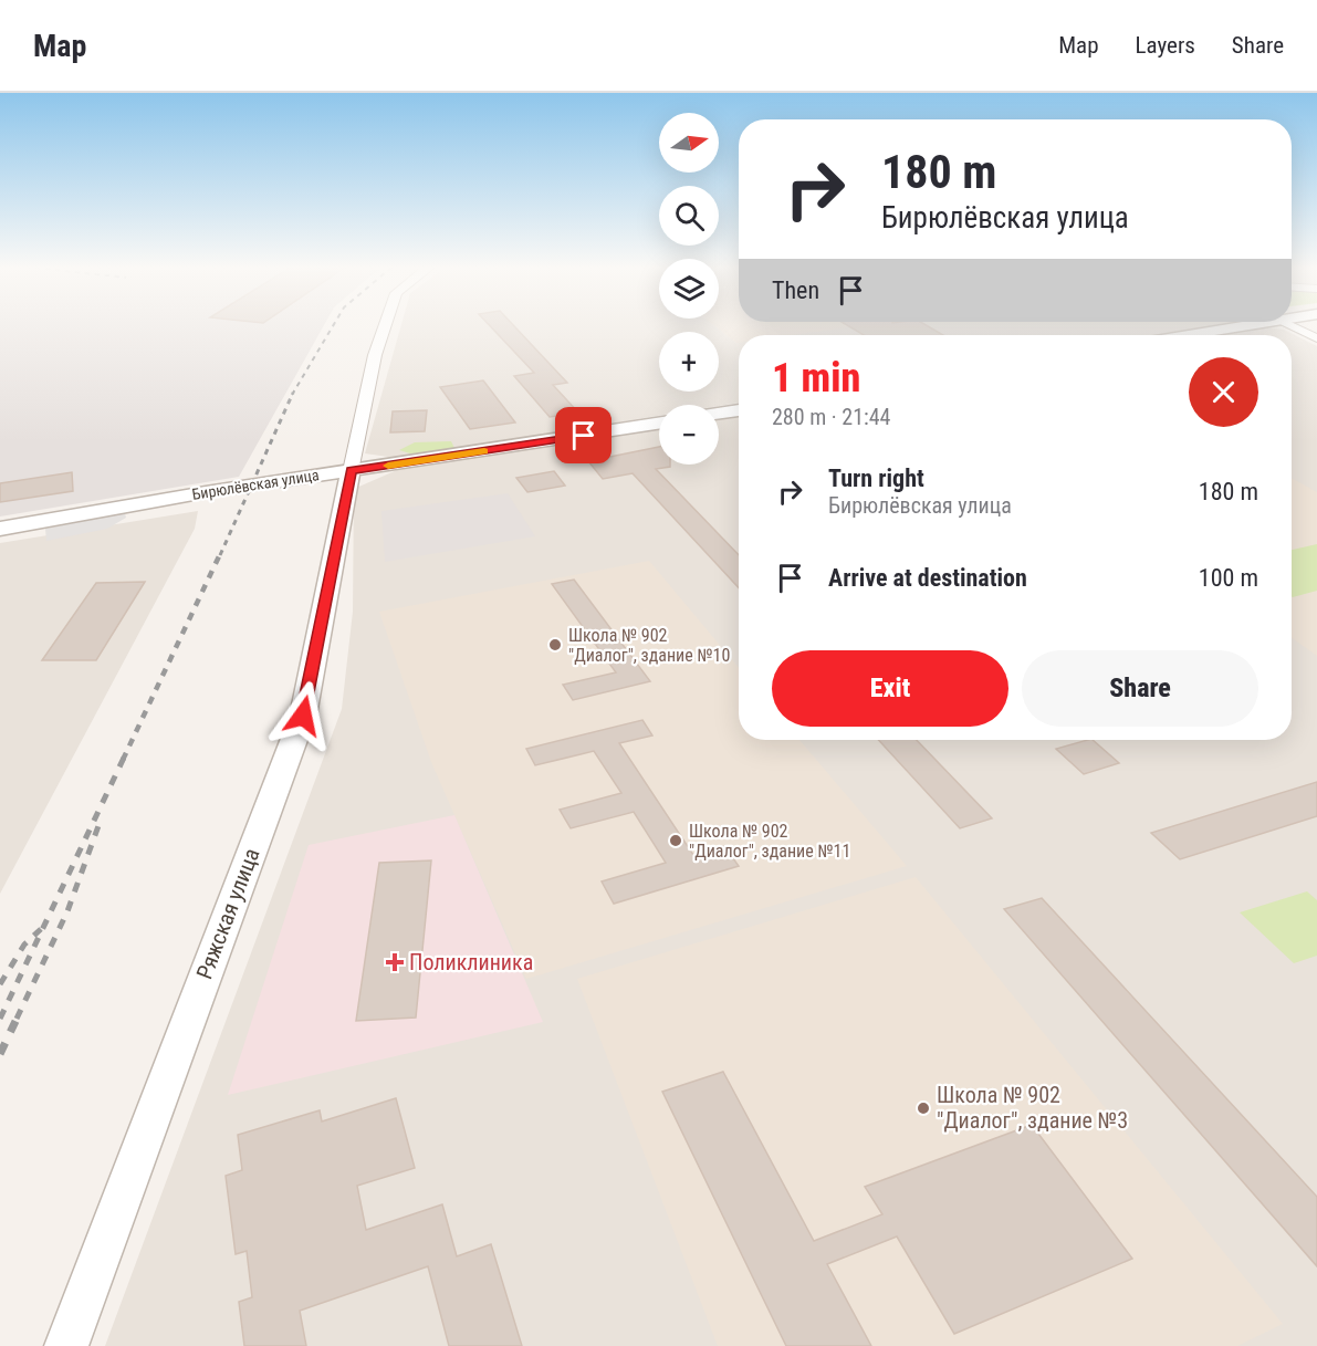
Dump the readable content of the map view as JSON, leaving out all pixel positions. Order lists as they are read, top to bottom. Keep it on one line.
{"streets":{"street":["Бирюлёвская улица","Ряжская улица"]},"crossings":[["Бирюлёвская улица","Ряжская улица"]],"places":{"other":["Школа № 902 \"Диалог\", здание №10","Школа № 902 \"Диалог\", здание №11","Школа № 902 \"Диалог\", здание №3"],"health":["Поликлиника"]},"north":"right","page":{"header":"Map","nav":["Map","Layers","Share"],"map_buttons":["+","−"],"turn":["180 m","Бирюлёвская улица"],"then":"Then","heading":["1 min","280 m · 21:44"],"list":[{"name":"Turn right","note":"Бирюлёвская улица","value":"180 m"},{"name":"Arrive at destination","value":"100 m"}],"buttons":["Exit","Share"]}}
